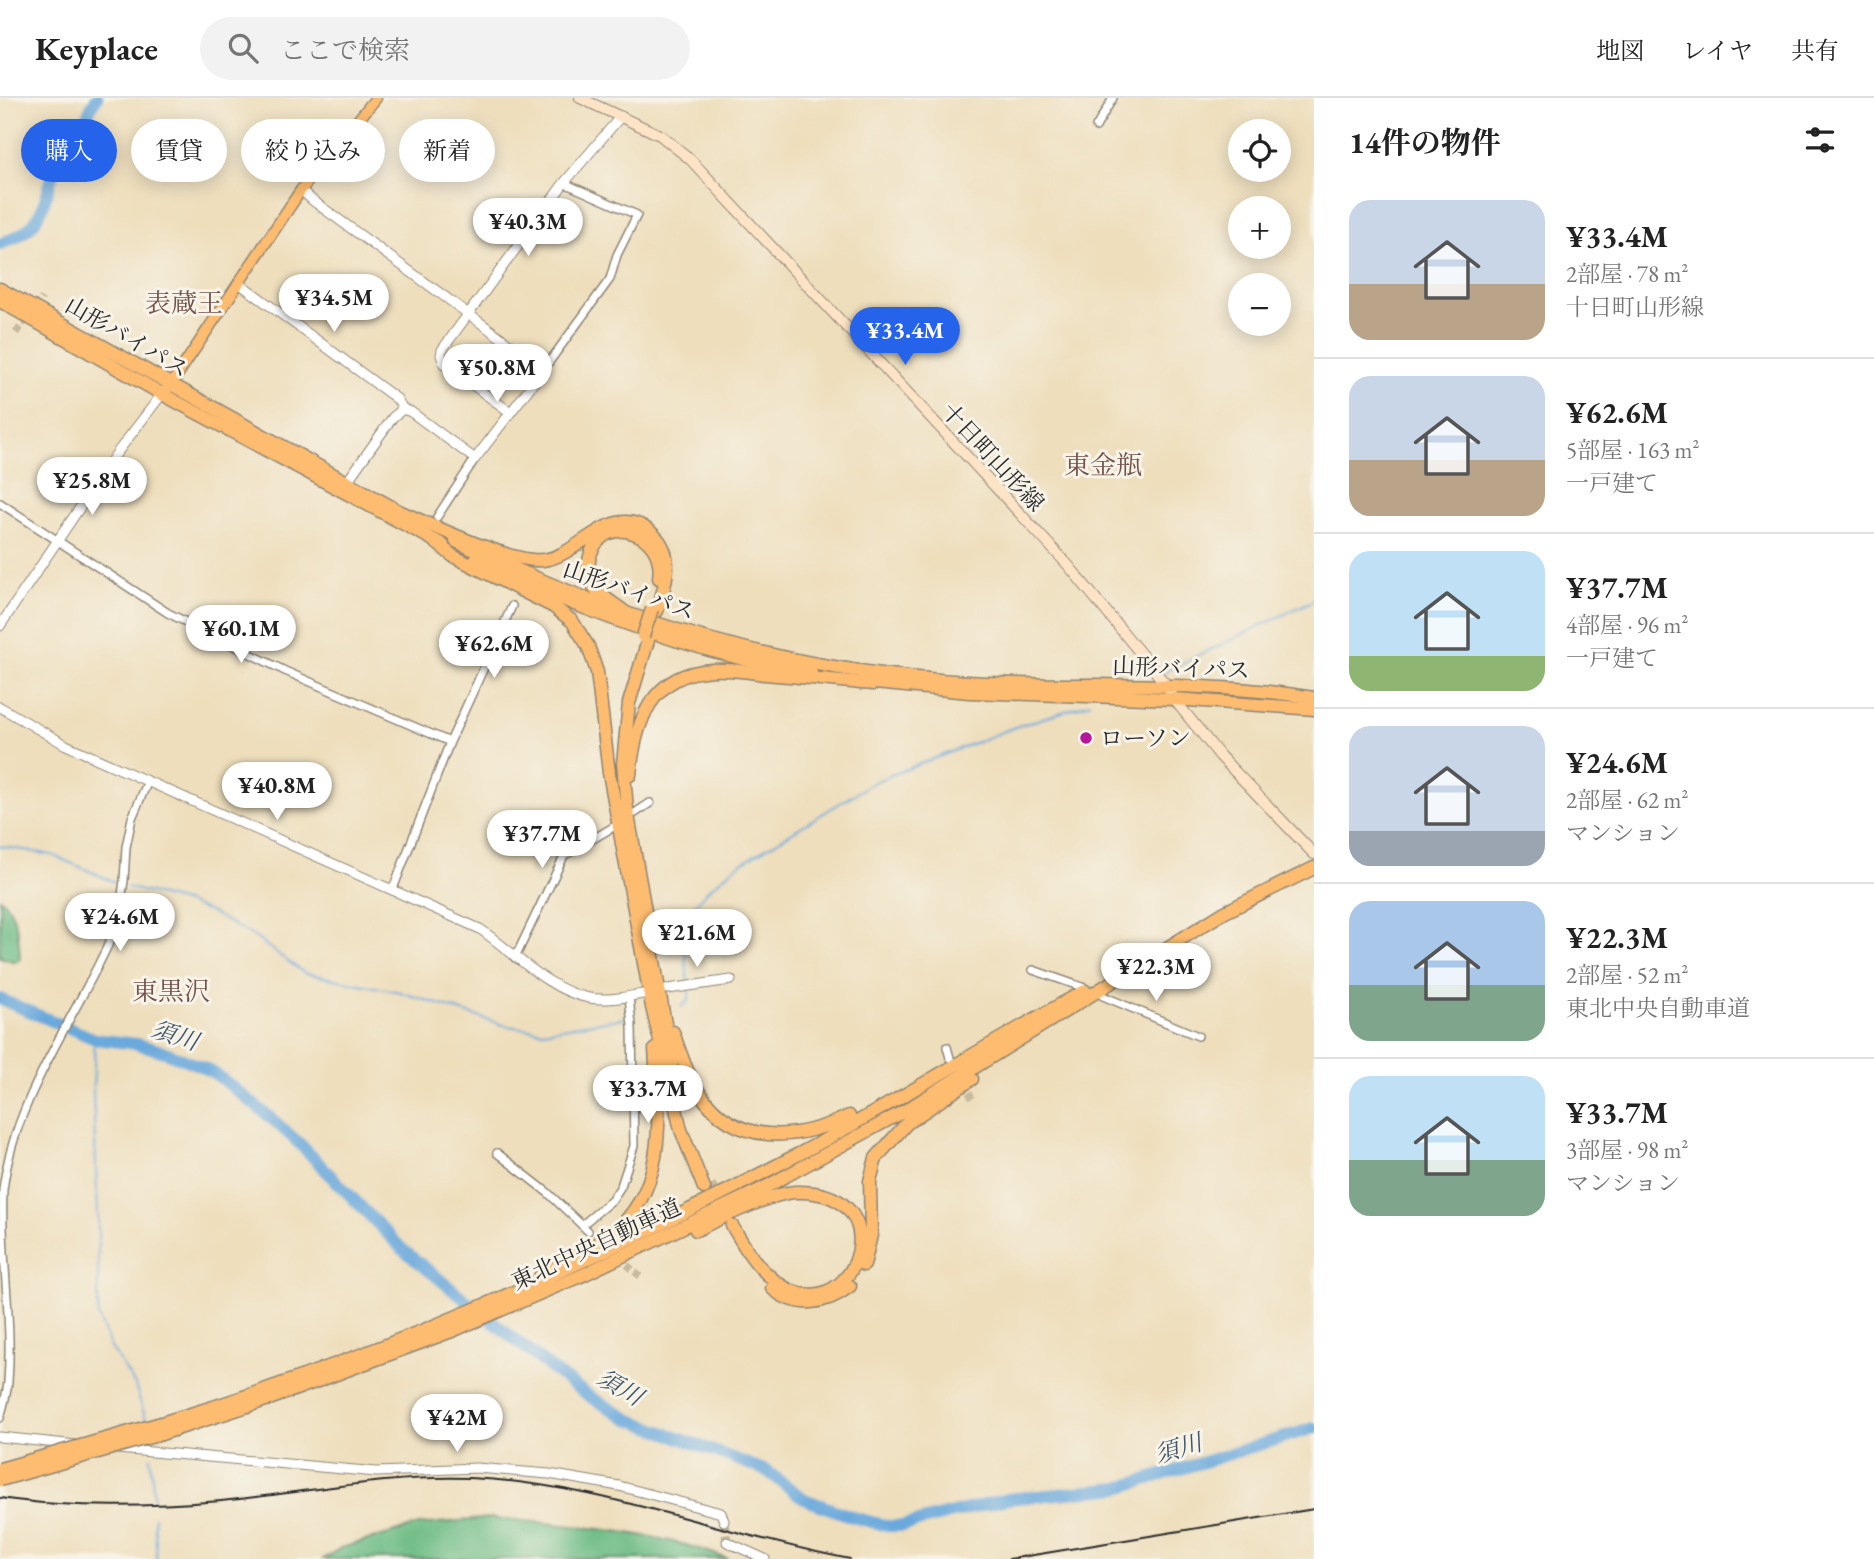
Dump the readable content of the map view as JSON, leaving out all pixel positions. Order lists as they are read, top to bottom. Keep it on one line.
{"streets":{"highway":["山形バイパス","東北中央自動車道"],"main road":["十日町山形線"]},"crossings":[["山形バイパス","十日町山形線"]],"districts":["表蔵王","東金瓶","東黒沢"],"water":["須川"],"places":["ローソン"],"page":{"header":"Keyplace","search":"ここで検索","nav":["地図","レイヤ","共有"],"heading":"14件の物件","map_buttons":["+","−"],"chip":["購入","賃貸","絞り込み","新着"],"list":[{"name":"¥33.4M","note":"2部屋 · 78 m² · 十日町山形線"},{"name":"¥62.6M","note":"5部屋 · 163 m² · 一戸建て"},{"name":"¥37.7M","note":"4部屋 · 96 m² · 一戸建て"},{"name":"¥24.6M","note":"2部屋 · 62 m² · マンション"},{"name":"¥22.3M","note":"2部屋 · 52 m² · 東北中央自動車道"},{"name":"¥33.7M","note":"3部屋 · 98 m² · マンション"}],"price":["¥40.3M","¥34.5M","¥33.4M","¥50.8M","¥25.8M","¥60.1M","¥62.6M","¥40.8M","¥37.7M","¥24.6M","¥21.6M","¥22.3M","¥33.7M","¥42M"]}}
